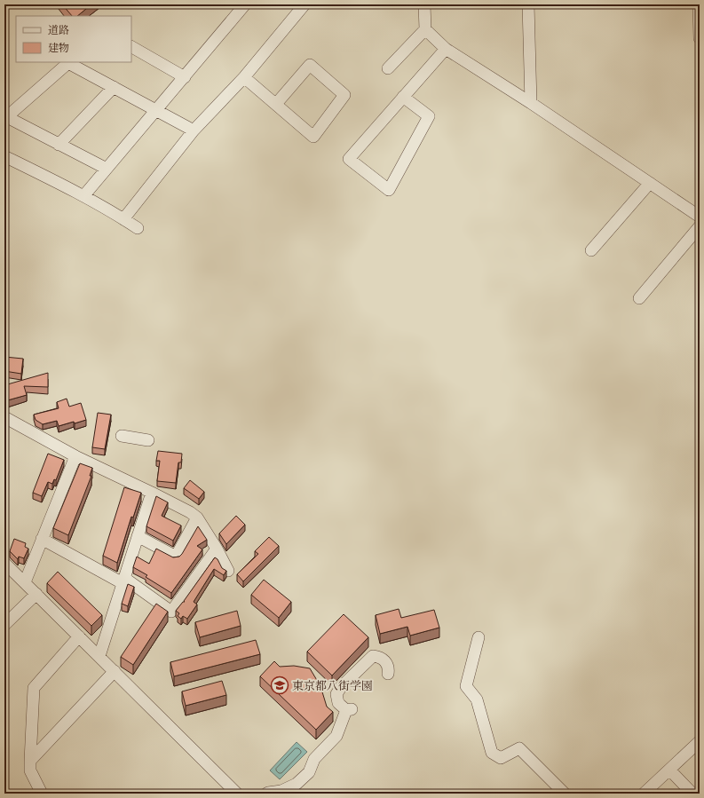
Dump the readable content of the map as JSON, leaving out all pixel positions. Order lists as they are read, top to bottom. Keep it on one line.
{"places":{"school or university":["東京都八街学園"]},"legend":["道路","建物"]}
